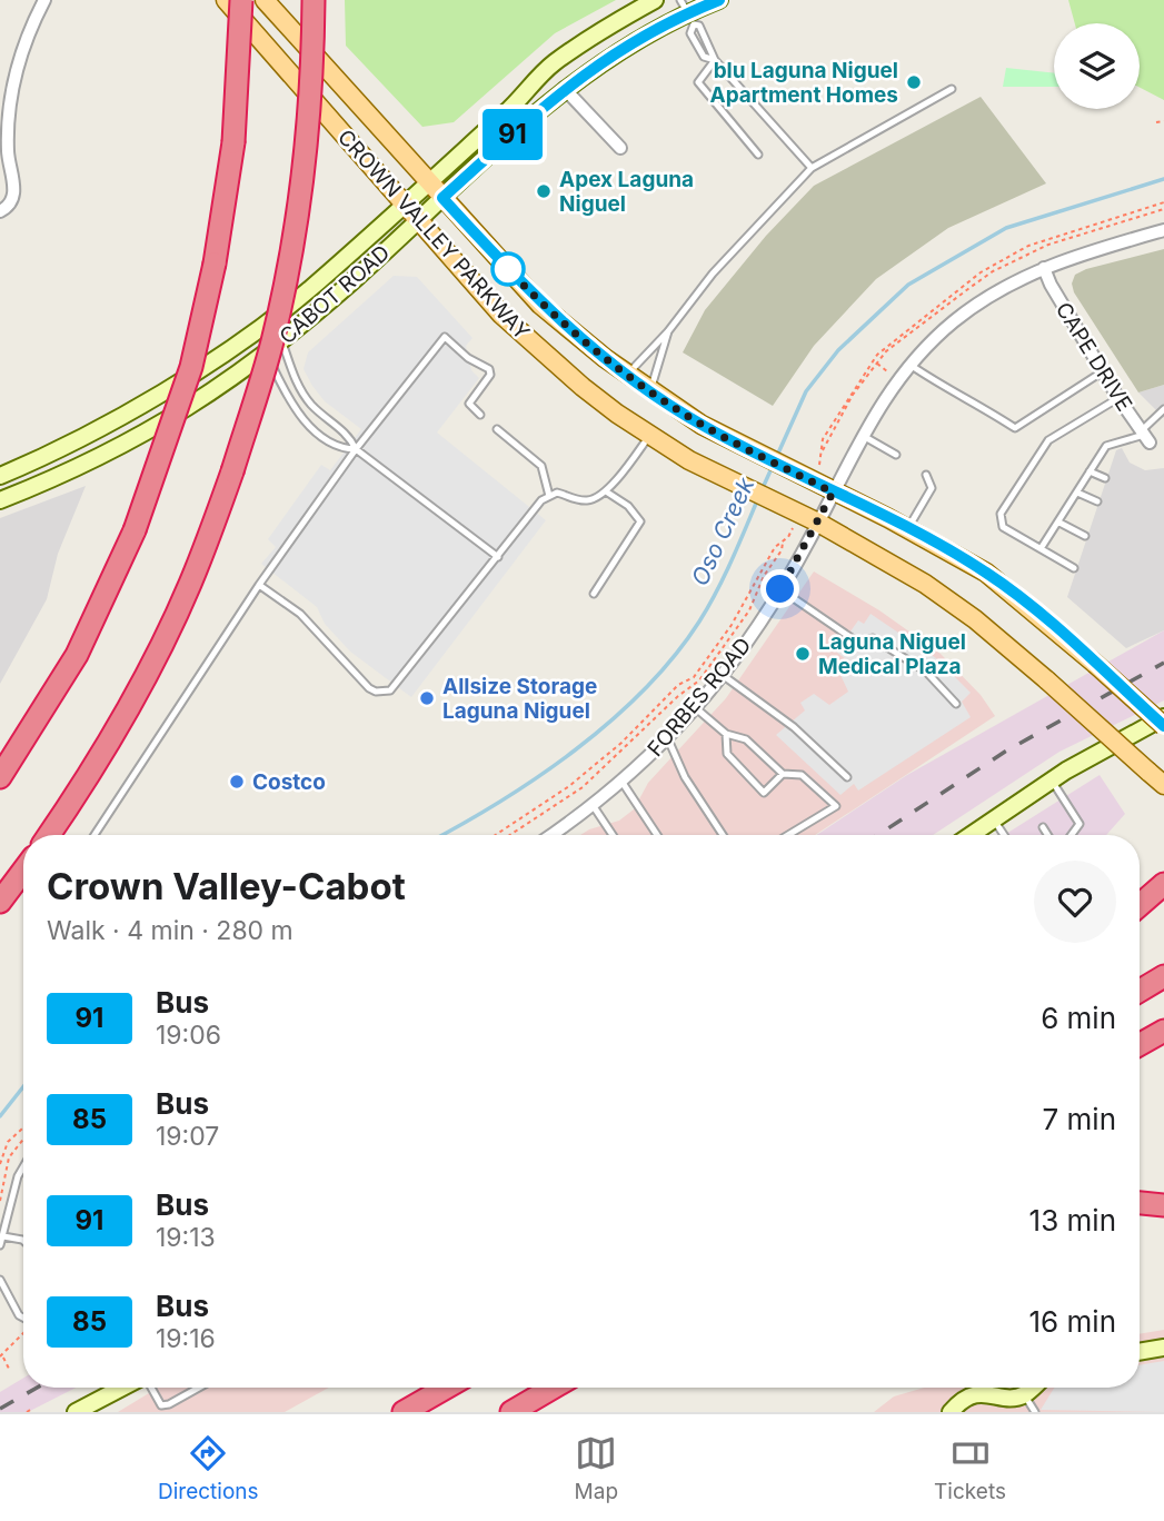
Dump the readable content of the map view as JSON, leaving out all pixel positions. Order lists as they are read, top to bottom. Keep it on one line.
{"streets":{"main road":["CROWN VALLEY PARKWAY","CABOT ROAD"],"street":["CAPE DRIVE","FORBES ROAD"]},"crossings":[["CROWN VALLEY PARKWAY","CABOT ROAD"],["CROWN VALLEY PARKWAY","FORBES ROAD"],["CAPE DRIVE","FORBES ROAD"]],"water":["Oso Creek"],"places":["blu Laguna Niguel Apartment Homes","Apex Laguna Niguel","Laguna Niguel Medical Plaza","Allsize Storage Laguna Niguel","Costco"],"lines":["bus line 91"],"page":{"on_map":"91","heading":["Crown Valley-Cabot","Walk · 4 min · 280 m"],"list":[{"mark":"91","name":"Bus","note":"19:06","value":"6 min"},{"mark":"85","name":"Bus","note":"19:07","value":"7 min"},{"mark":"91","name":"Bus","note":"19:13","value":"13 min"},{"mark":"85","name":"Bus","note":"19:16","value":"16 min"}],"tabs":["Directions","Map","Tickets"]}}
